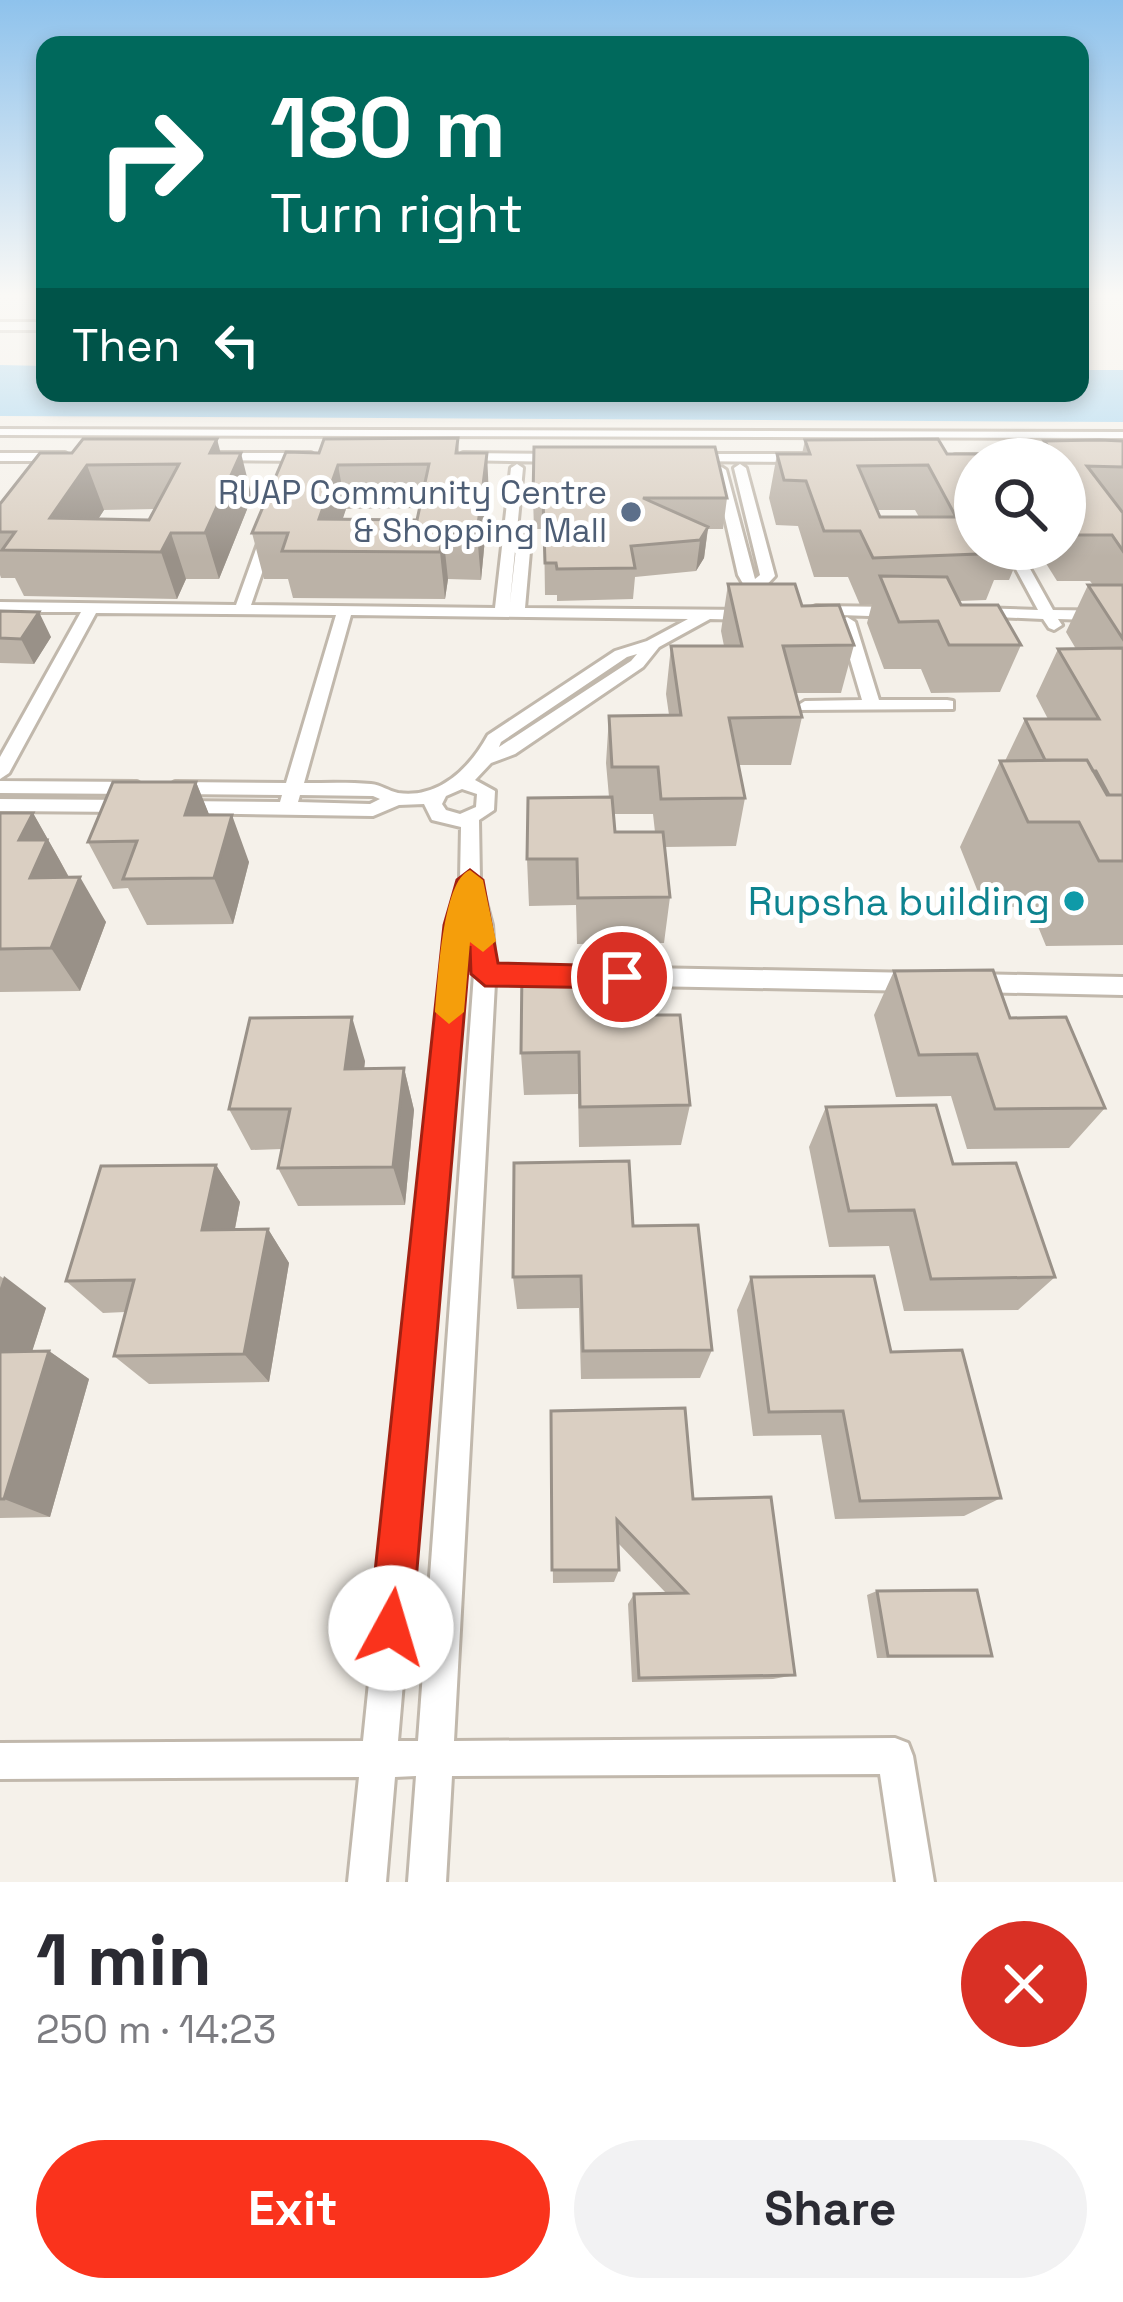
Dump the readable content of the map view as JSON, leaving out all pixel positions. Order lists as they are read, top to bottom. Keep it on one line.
{"places":["RUAP Community Centre & Shopping Mall","Rupsha building"],"page":{"turn":["180 m","Turn right"],"then":"Then","heading":["1 min","250 m · 14:23"],"buttons":["Exit","Share"]}}
